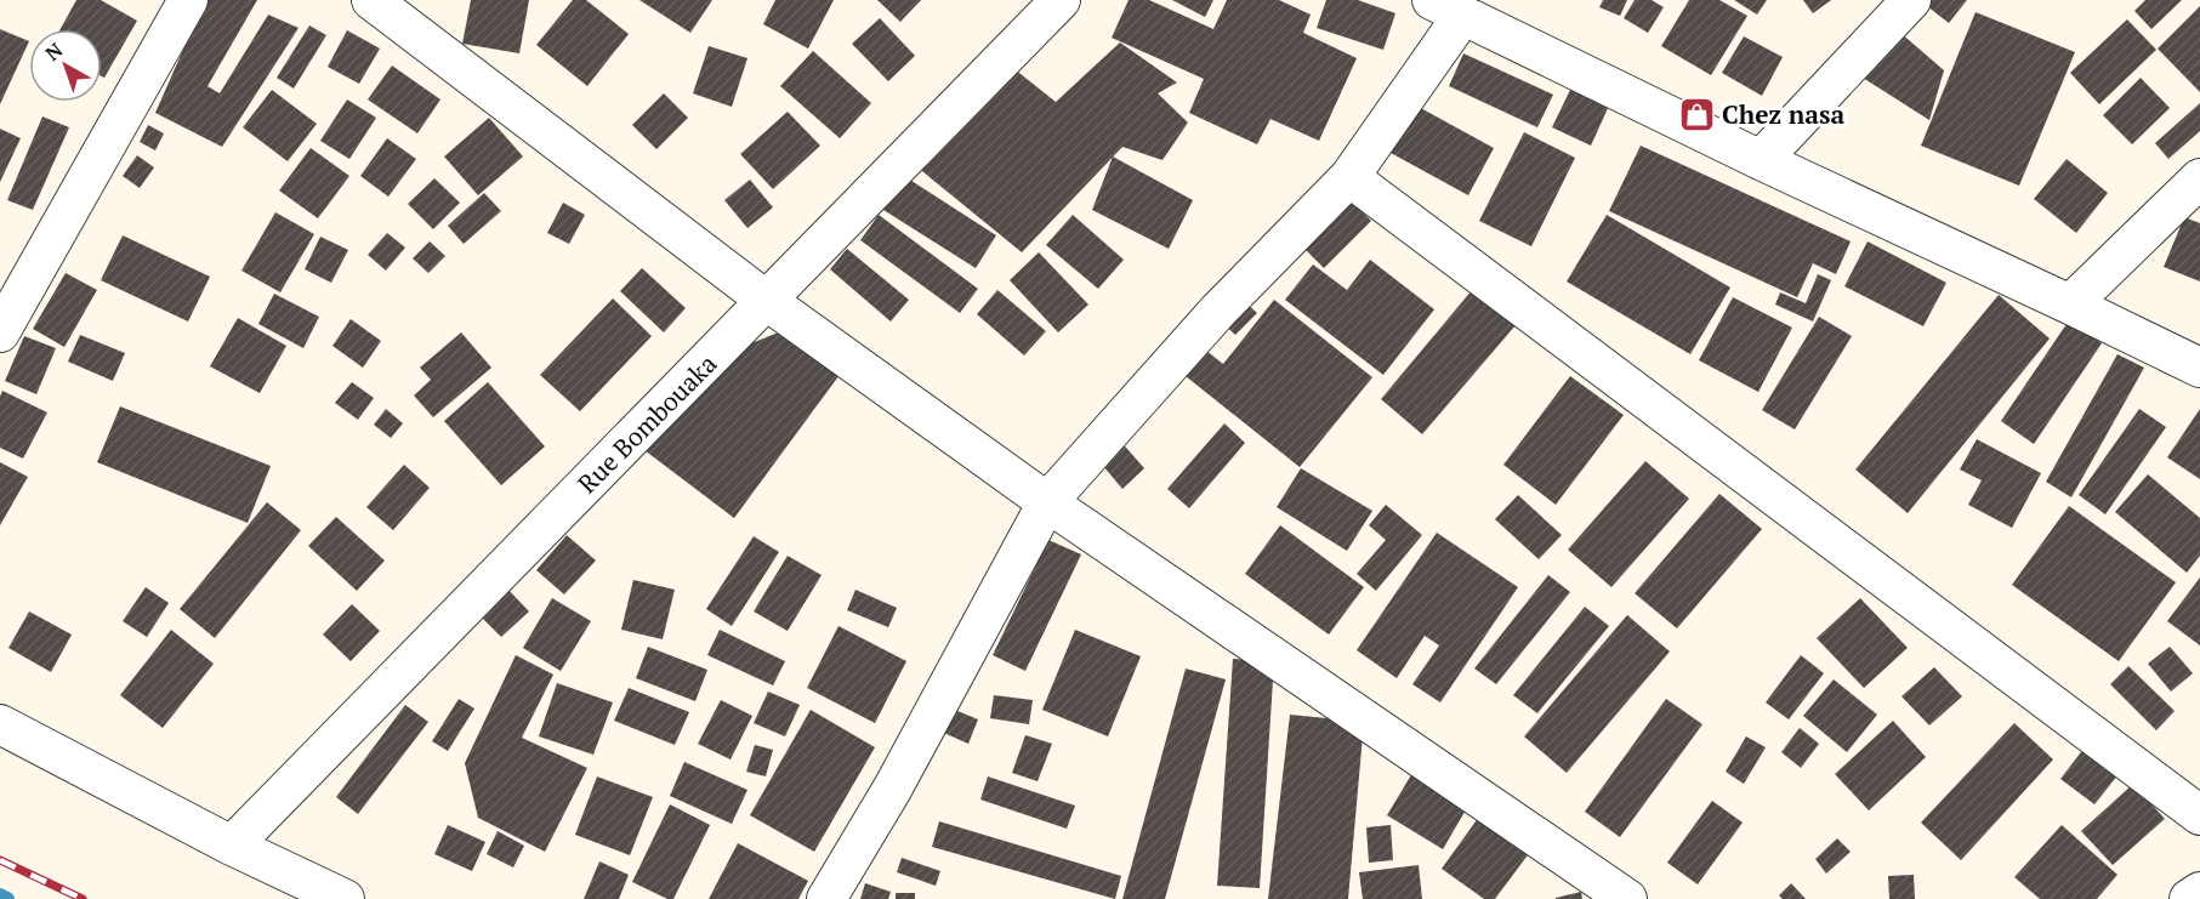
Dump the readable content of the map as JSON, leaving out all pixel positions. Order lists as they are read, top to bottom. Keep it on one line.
{"streets":{"street":["Rue Bombouaka"]},"places":{"shop":["Chez nasa"]},"north":"top left"}
